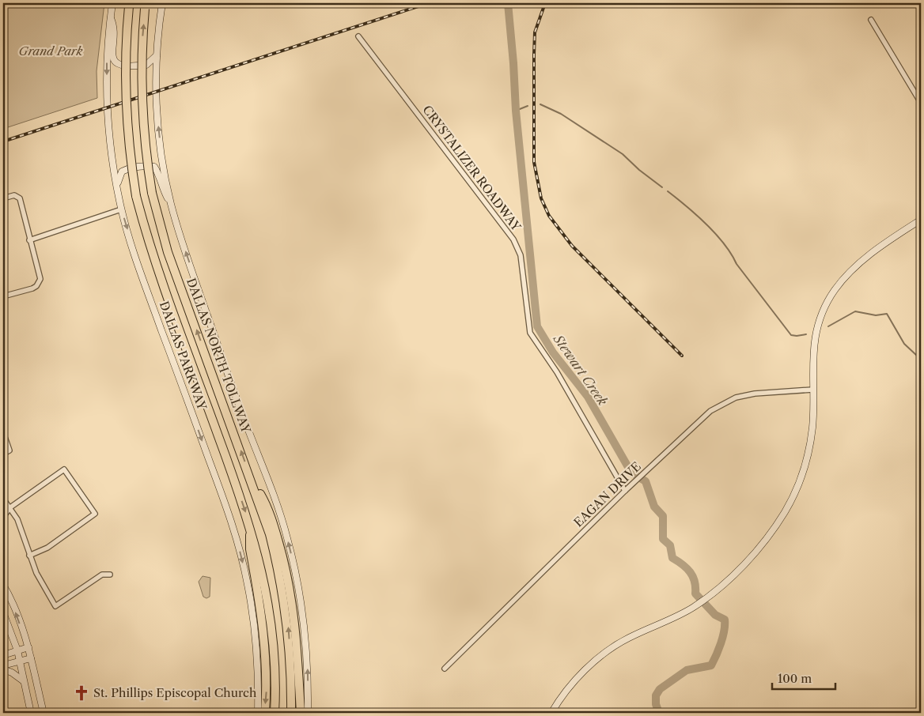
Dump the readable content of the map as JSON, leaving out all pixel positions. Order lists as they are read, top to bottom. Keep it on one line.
{"streets":{"highway":["DALLAS NORTH TOLLWAY"],"main road":["DALLAS PARKWAY"],"street":["CRYSTALIZER ROADWAY","EAGAN DRIVE"]},"crossings":[["CRYSTALIZER ROADWAY","EAGAN DRIVE"]],"water":["Stewart Creek"],"parks":["Grand Park"],"places":{"church":["St. Phillips Episcopal Church"]},"scale_bar":"100 m"}
